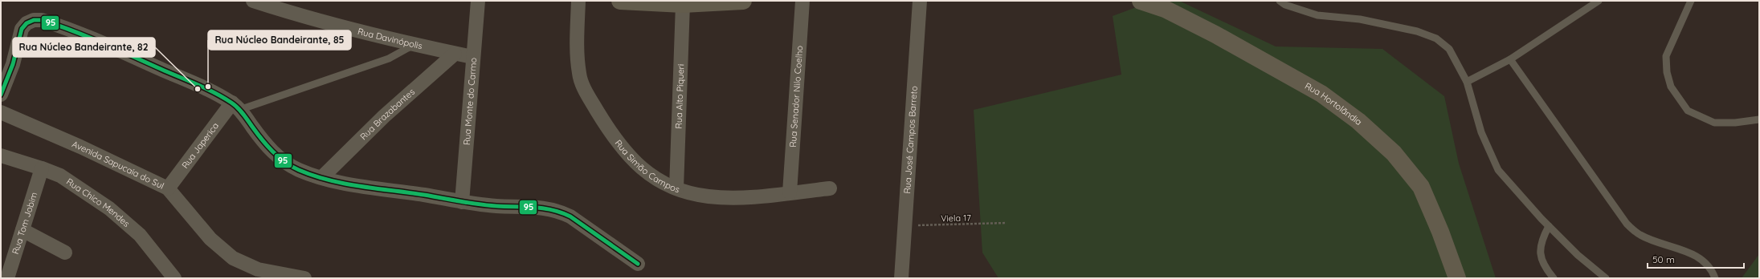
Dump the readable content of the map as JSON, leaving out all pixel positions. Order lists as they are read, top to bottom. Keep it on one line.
{"streets":{"street":["Rua Davinópolis","Rua Alto Piqueri","Rua Senador Nilo Coelho","Rua Monte do Carmo","Rua Hortolãndia","Rua Brazabantes","Rua José Campos Barreto","Rua Japerica","Rua Simão Campos","Avenida Sapucaia do Sul","Rua Chico Mendes","Rua Tom Jobim"],"path":["Viela 17"]},"crossings":[["Rua Davinópolis","Rua Monte do Carmo"],["Rua Davinópolis","Rua Brazabantes"],["Rua Alto Piqueri","Rua Simão Campos"],["Rua Senador Nilo Coelho","Rua Simão Campos"],["Rua José Campos Barreto","Viela 17"],["Rua Japerica","Avenida Sapucaia do Sul"],["Rua Chico Mendes","Rua Tom Jobim"]],"places":["Rua Núcleo Bandeirante, 85","Rua Núcleo Bandeirante, 82"],"lines":["transit line 95"],"scale_bar":"50 m"}
